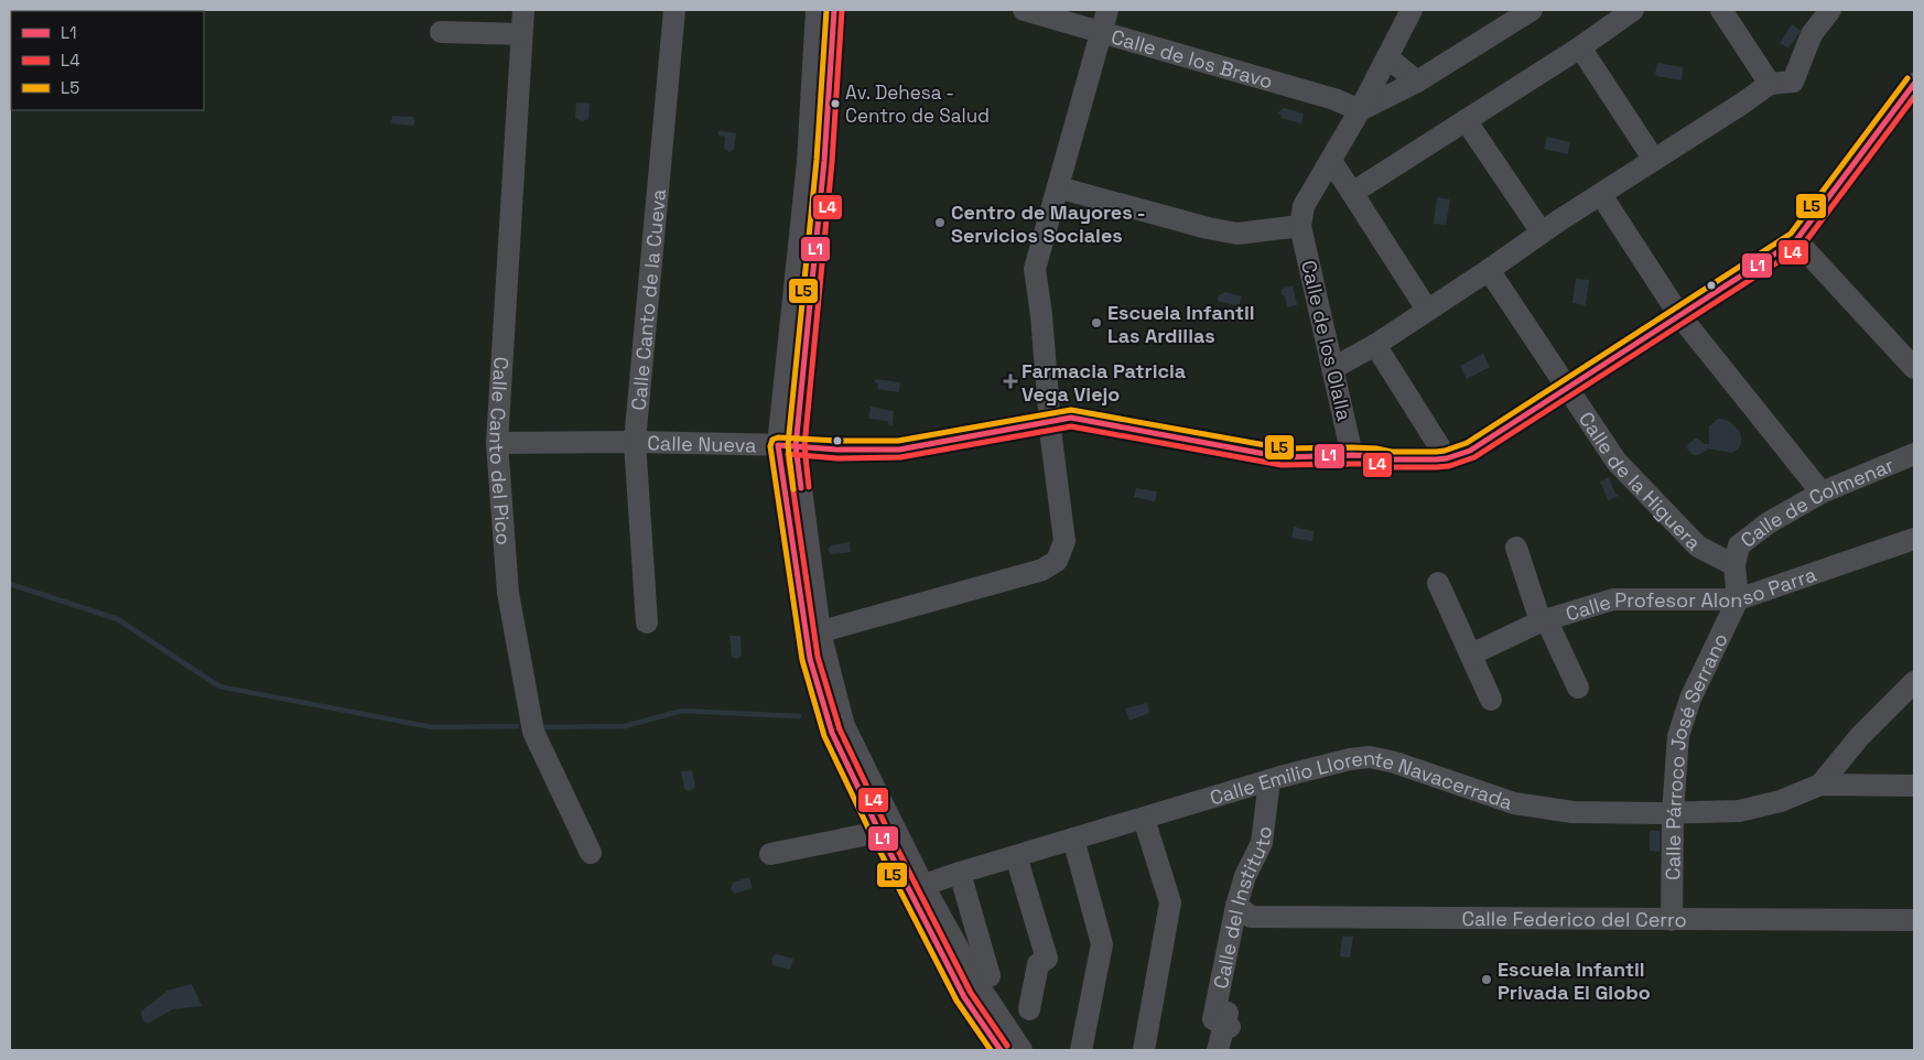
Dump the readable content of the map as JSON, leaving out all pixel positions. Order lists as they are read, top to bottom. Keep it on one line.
{"streets":{"street":["Calle de los Bravo","Calle Canto de la Cueva","Calle de los Olalla","Calle Nueva","Calle Canto del Pico","Calle de la Higuera","Calle de Colmenar","Calle Profesor Alonso Parra","Calle Párroco José Serrano","Calle Emilio Llorente Navacerrada","Calle del Instituto","Calle Federico del Cerro"]},"crossings":[["Calle Canto de la Cueva","Calle Nueva"],["Calle de los Olalla","Calle Nueva"],["Calle Nueva","Calle Canto del Pico"],["Calle Nueva","Calle de la Higuera"],["Calle de la Higuera","Calle de Colmenar"],["Calle Profesor Alonso Parra","Calle Párroco José Serrano"],["Calle Párroco José Serrano","Calle Emilio Llorente Navacerrada"],["Calle Párroco José Serrano","Calle Federico del Cerro"],["Calle Emilio Llorente Navacerrada","Calle del Instituto"],["Calle del Instituto","Calle Federico del Cerro"]],"places":{"other":["Av. Dehesa - Centro de Salud","Centro de Mayores - Servicios Sociales","Escuela Infantil Las Ardillas","Escuela Infantil Privada El Globo"],"health":["Farmacia Patricia Vega Viejo"]},"lines":["transit line L1","transit line L4","transit line L5"],"legend":["L1","L4","L5"]}
